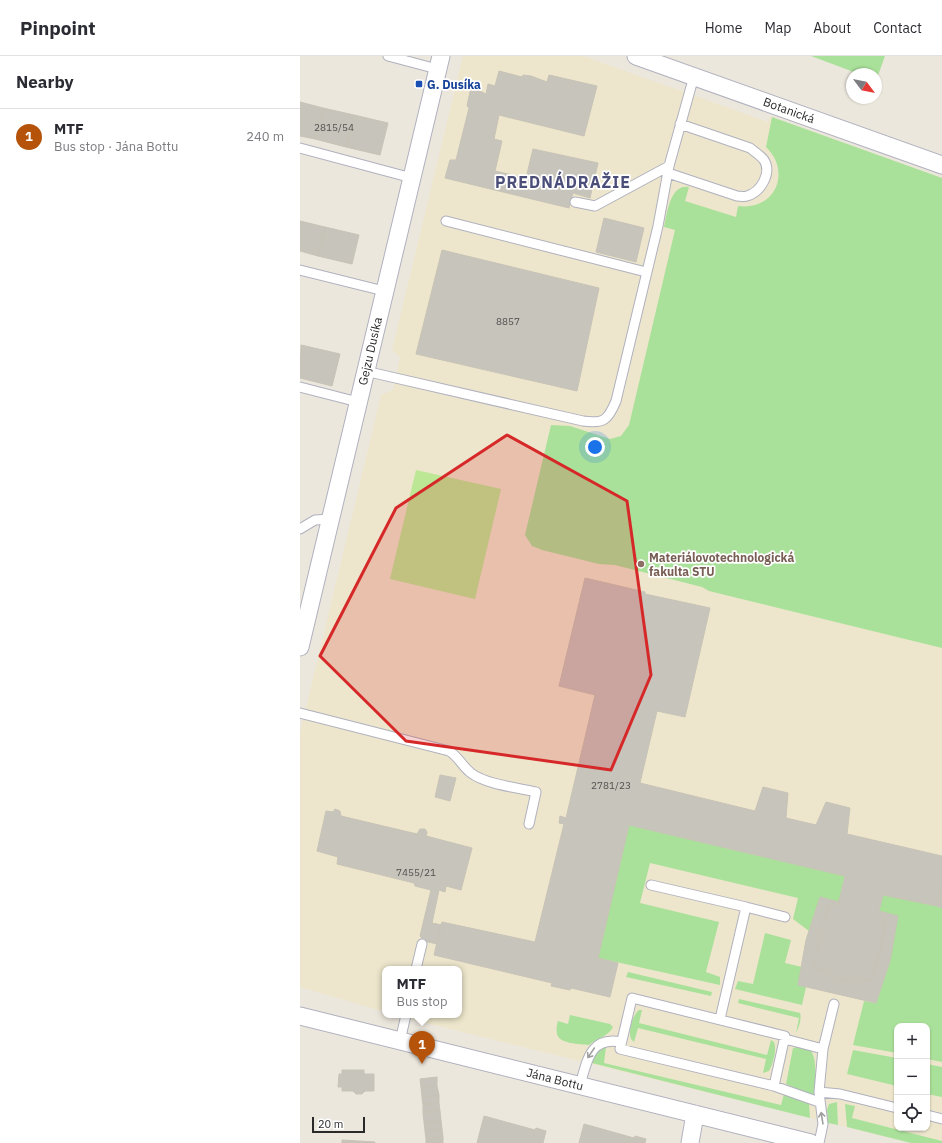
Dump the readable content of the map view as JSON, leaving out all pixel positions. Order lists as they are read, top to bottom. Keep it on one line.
{"streets":{"street":["Botanická","Gejzu Dusíka","Jána Bottu"]},"districts":["PREDNÁDRAŽIE"],"places":{"transit":["G. Dusíka"],"other":["Materiálovotechnologická fakulta STU"]},"house_numbers":["2815/54","8857","2781/23","7455/21"],"scale_bar":"20 m","north":"bottom right","page":{"header":"Pinpoint","nav":["Home","Map","About","Contact"],"heading":"Nearby","list":[{"mark":"1","name":"MTF","note":"Bus stop · Jána Bottu","value":"240 m"}],"popup":["MTF","Bus stop"],"map_buttons":["+","−"],"pins":"1","scale":"20 m"}}
